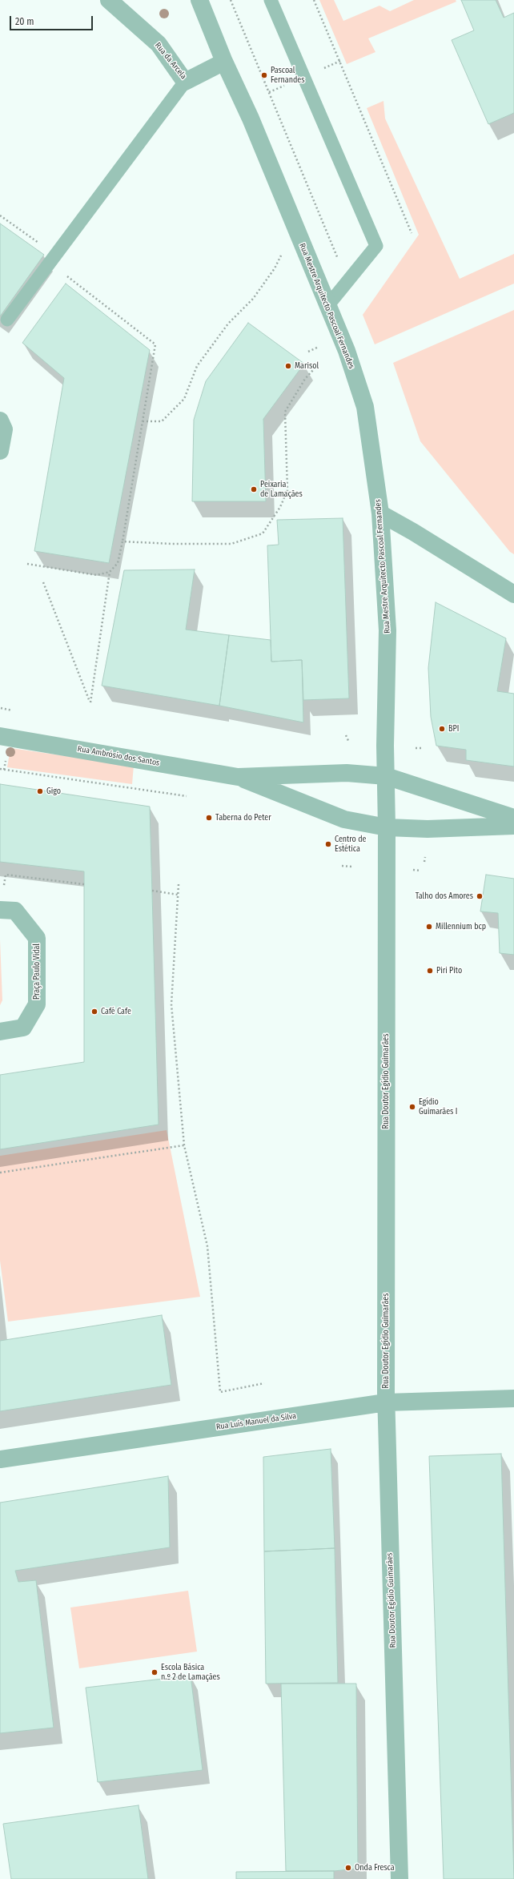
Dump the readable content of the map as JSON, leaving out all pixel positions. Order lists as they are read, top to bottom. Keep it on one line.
{"streets":{"street":["Rua da Arcela","Rua Mestre Arquitecto Pascoal Fernandes","Rua Ambrósio dos Santos","Praça Paulo Vidal","Rua Doutor Egídio Guimarães","Rua Luís Manuel da Silva"]},"crossings":[["Rua da Arcela","Rua Mestre Arquitecto Pascoal Fernandes"],["Rua Mestre Arquitecto Pascoal Fernandes","Rua Doutor Egídio Guimarães"],["Rua Doutor Egídio Guimarães","Rua Luís Manuel da Silva"]],"places":["Pascoal Fernandes","Marisol","Peixaria de Lamaçães","BPI","Gigo","Taberna do Peter","Centro de Estética","Talho dos Amores","Millennium bcp","Piri Pito","Café Cafe","Egídio Guimarães I","Escola Básica n.º 2 de Lamaçães","Onda Fresca"],"scale_bar":"20 m"}
